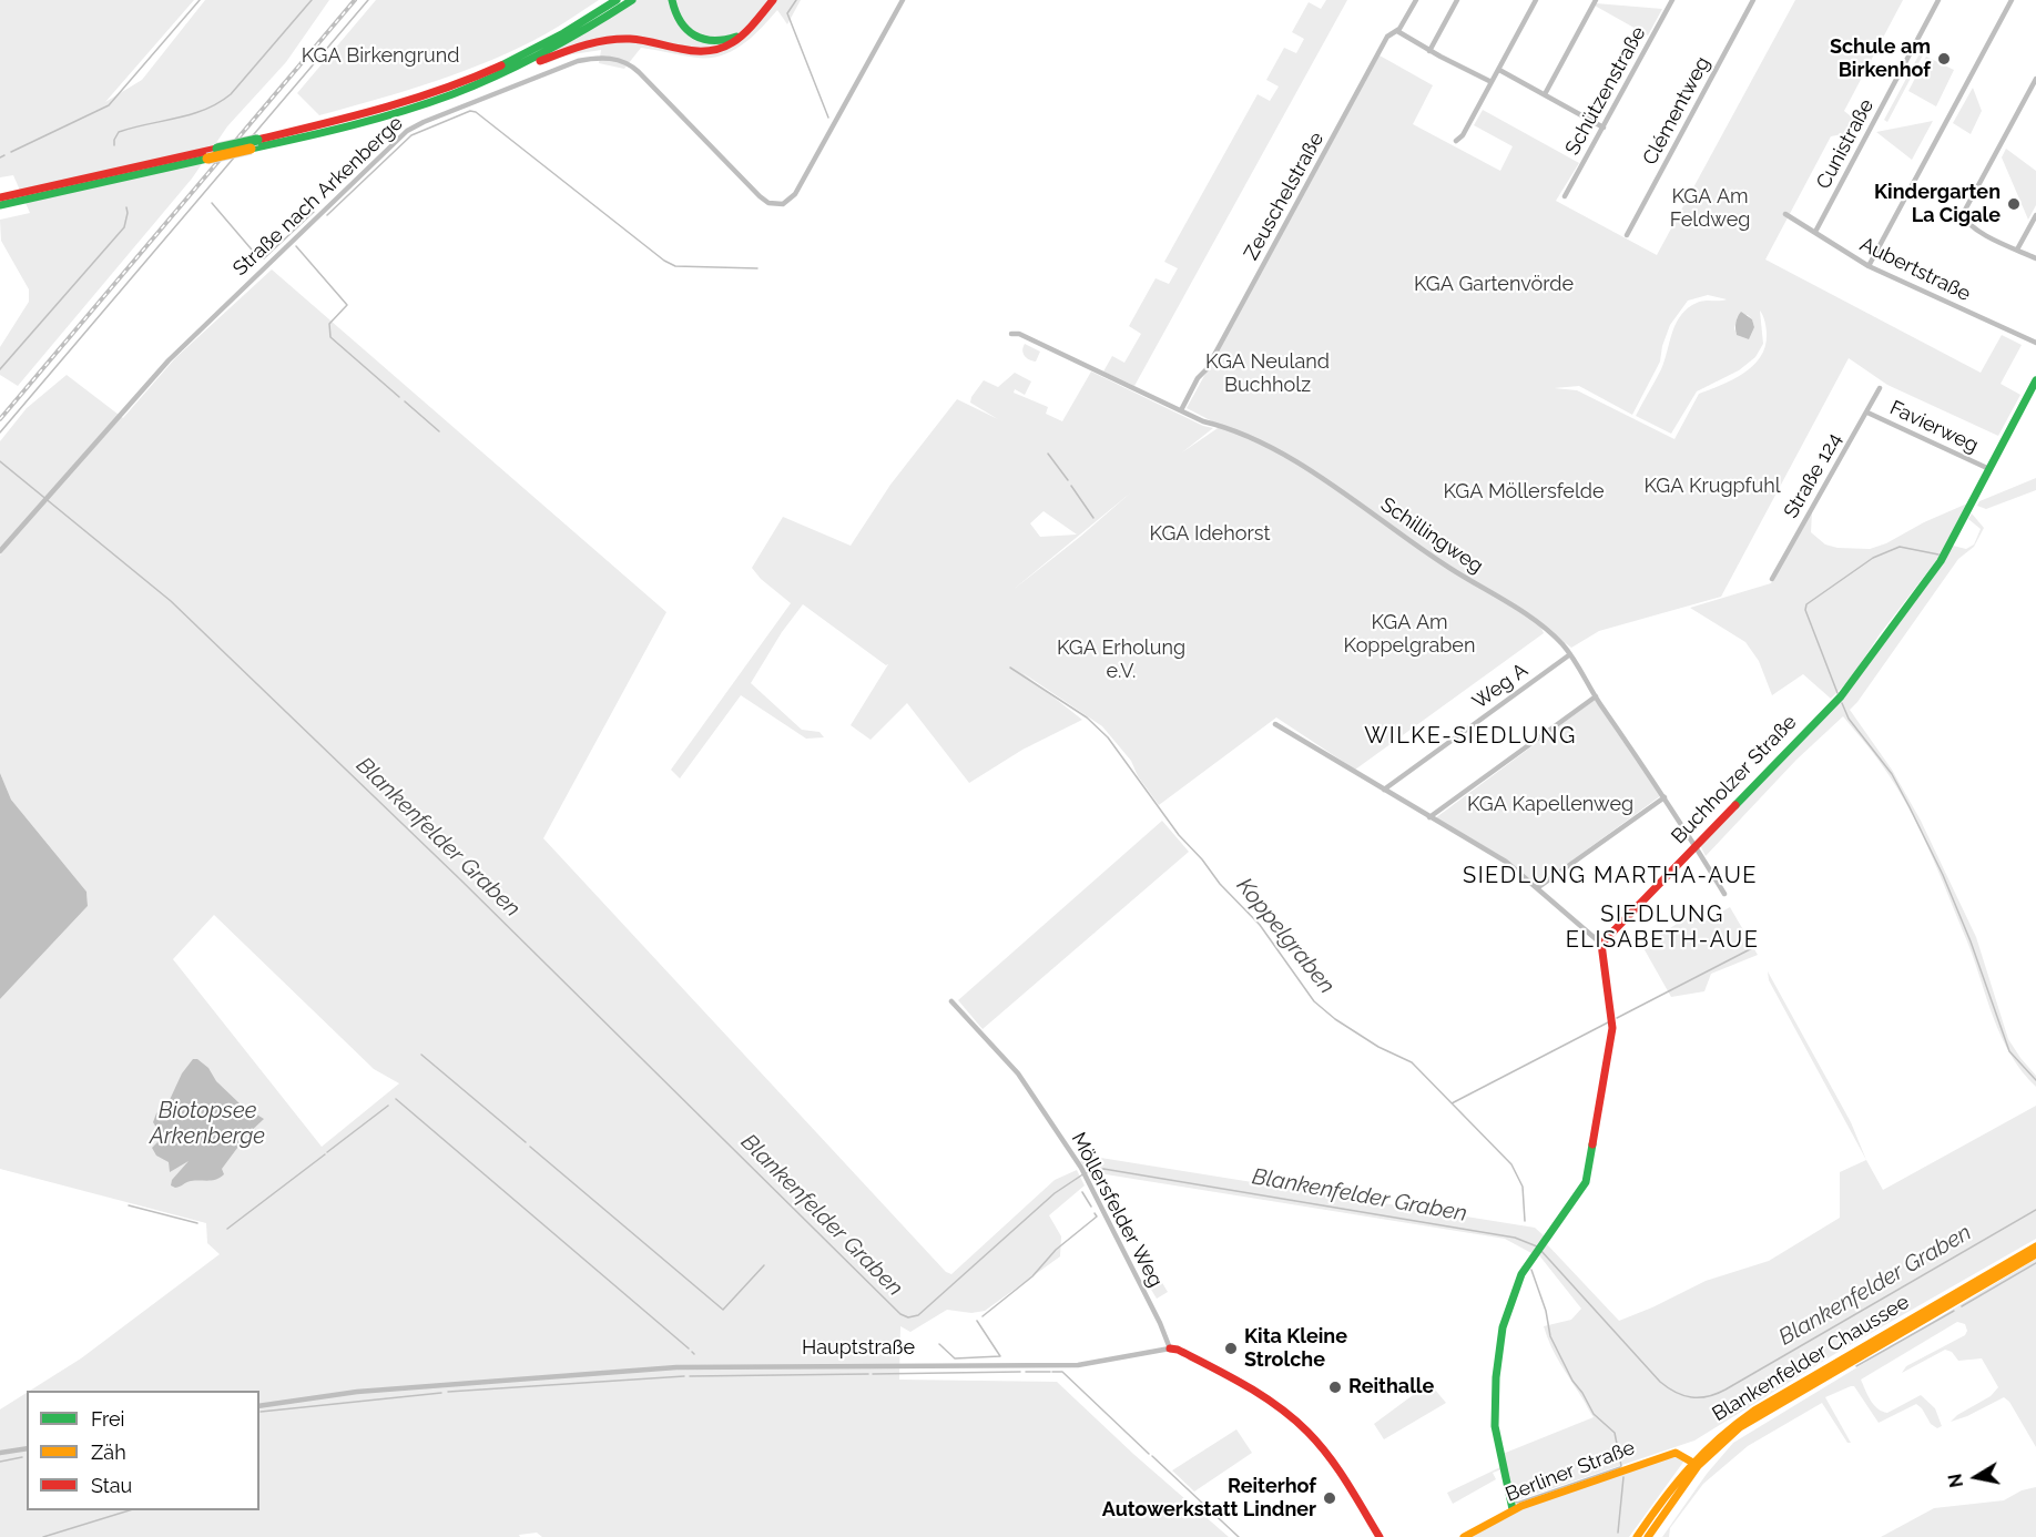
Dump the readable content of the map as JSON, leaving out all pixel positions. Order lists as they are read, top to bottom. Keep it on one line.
{"streets":{"main road":["Buchholzer Straße","Blankenfelder Chaussee","Berliner Straße"],"street":["Schützenstraße","Clémentweg","Cunistraße","Straße nach Arkenberge","Zeuschelstraße","Aubertstraße","Favierweg","Straße 124","Schillingweg","Weg A","Möllersfelder Weg","Hauptstraße"]},"crossings":[["Cunistraße","Aubertstraße"],["Zeuschelstraße","Schillingweg"],["Favierweg","Straße 124"],["Favierweg","Buchholzer Straße"],["Schillingweg","Weg A"],["Schillingweg","Buchholzer Straße"],["Möllersfelder Weg","Hauptstraße"],["Blankenfelder Chaussee","Berliner Straße"]],"districts":["WILKE-SIEDLUNG","SIEDLUNG MARTHA-AUE","SIEDLUNG ELISABETH-AUE"],"water":["Blankenfelder Graben","Koppelgraben","Biotopsee Arkenberge"],"parks":["KGA Birkengrund","KGA Am Feldweg","KGA Gartenvörde","KGA Neuland Buchholz","KGA Krugpfuhl","KGA Möllersfelde","KGA Idehorst","KGA Am Koppelgraben","KGA Erholung e.V.","KGA Kapellenweg"],"places":["Schule am Birkenhof","Kindergarten La Cigale","Kita Kleine Strolche","Reithalle","Reiterhof Autowerkstatt Lindner"],"legend":["Frei","Zäh","Stau"],"north":"left"}
